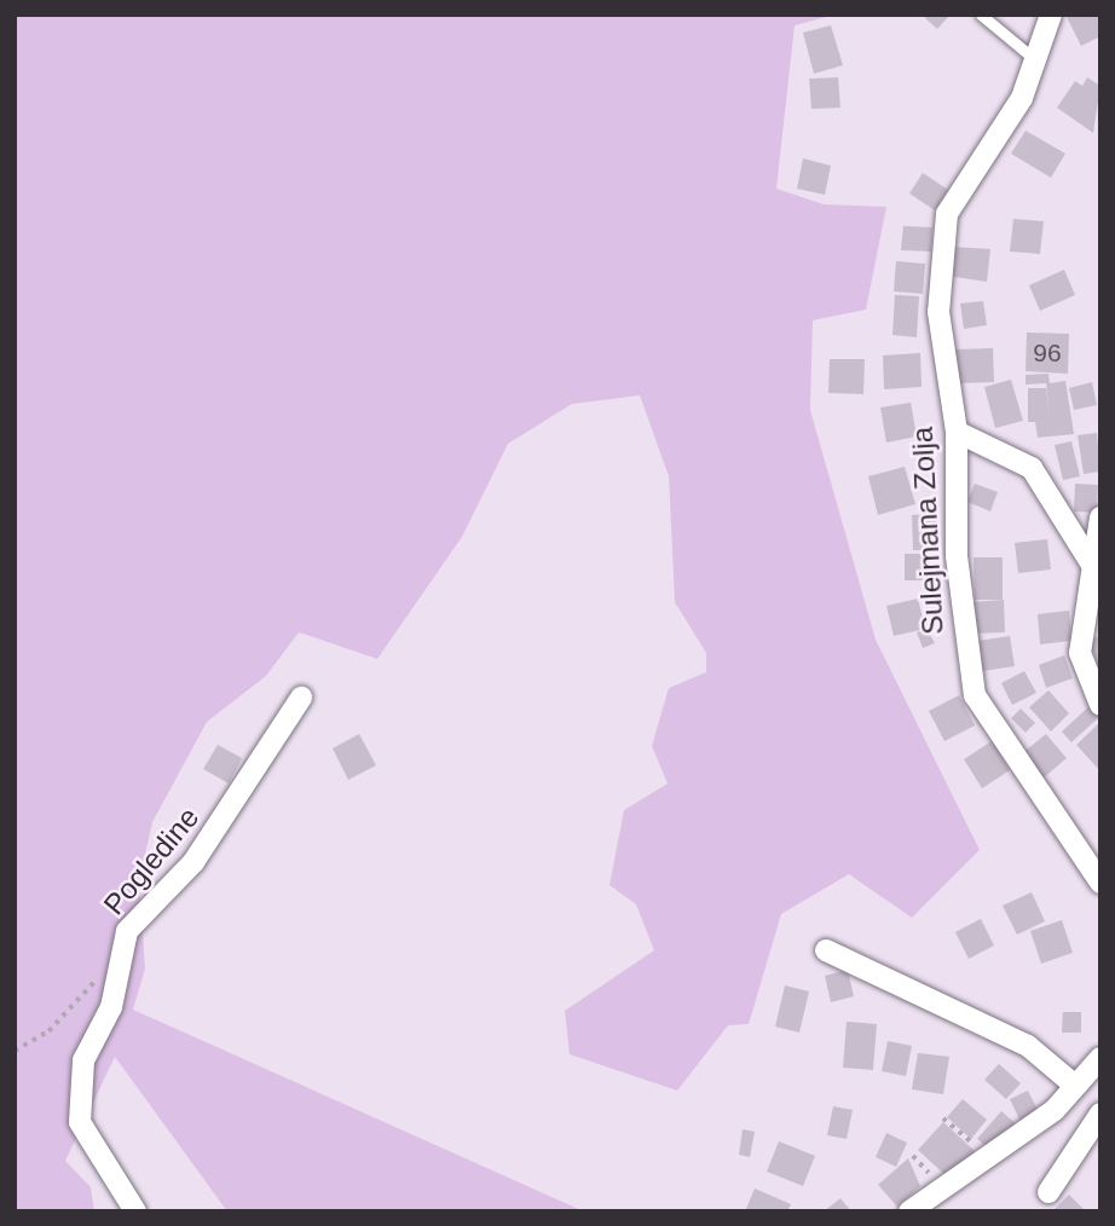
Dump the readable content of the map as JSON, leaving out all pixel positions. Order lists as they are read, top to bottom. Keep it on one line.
{"streets":{"street":["Sulejmana Zolja","Pogledine"]},"house_numbers":["96"]}
